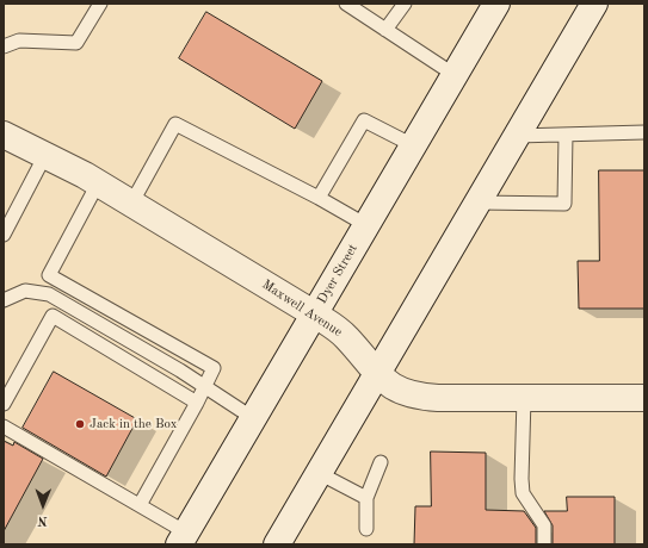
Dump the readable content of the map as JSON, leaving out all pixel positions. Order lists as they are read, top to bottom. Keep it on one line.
{"streets":{"main road":["Dyer Street","Maxwell Avenue"]},"crossings":[["Dyer Street","Maxwell Avenue"]],"places":["Jack in the Box"],"north":"bottom"}
